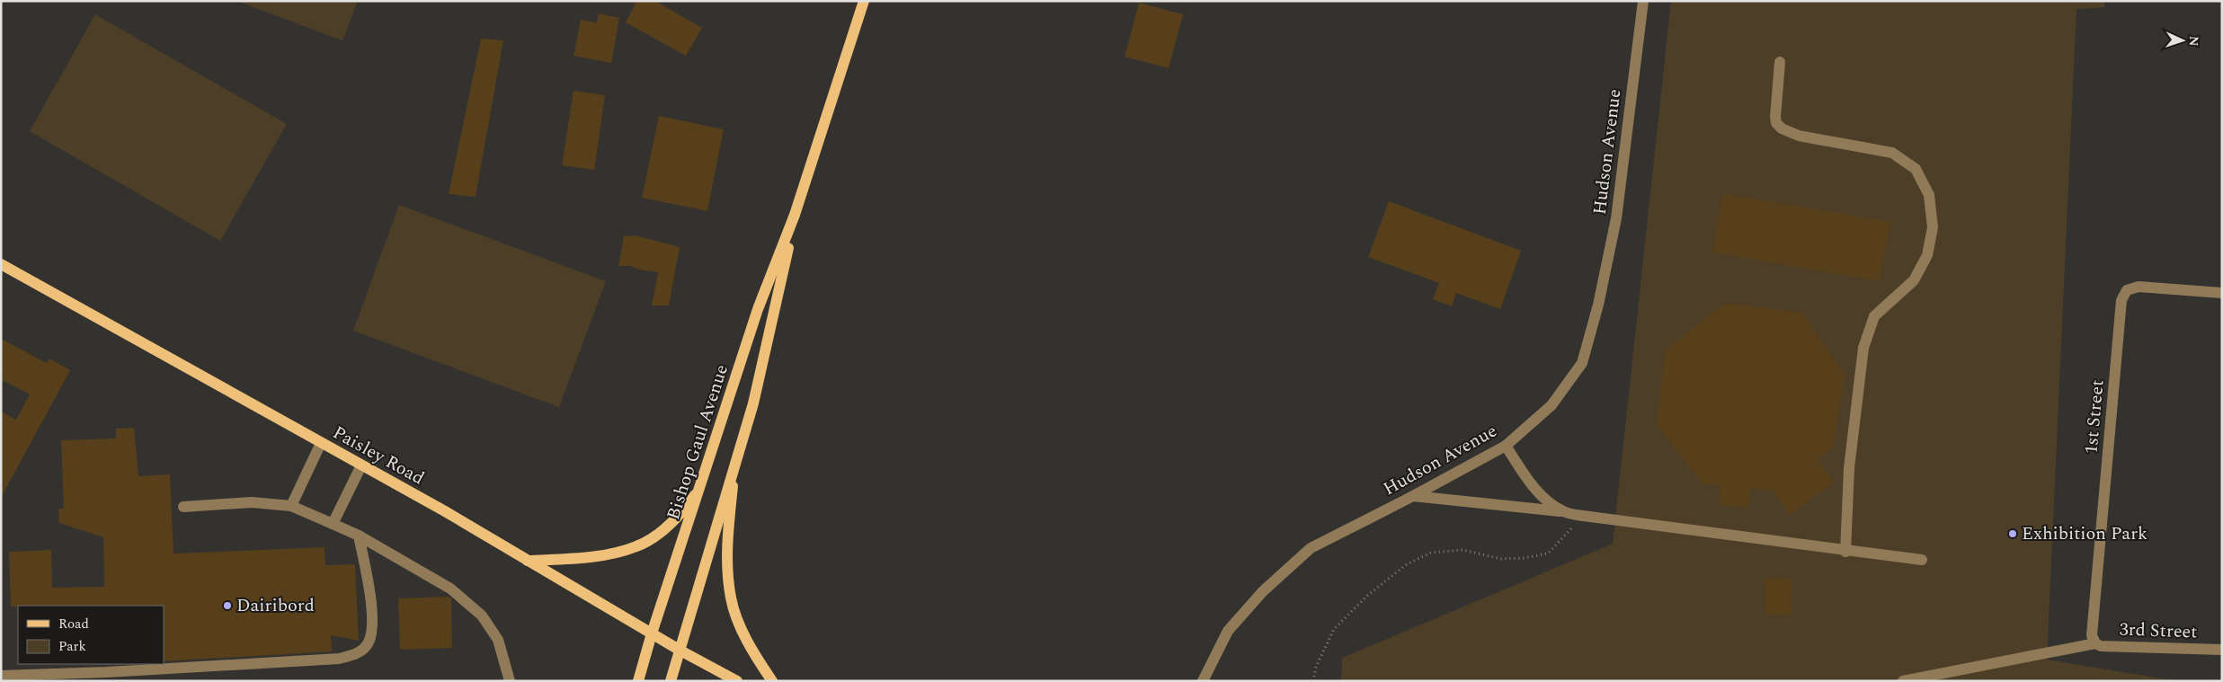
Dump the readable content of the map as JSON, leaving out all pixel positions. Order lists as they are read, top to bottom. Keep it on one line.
{"streets":{"main road":["Bishop Gaul Avenue","Paisley Road"],"street":["Hudson Avenue","1st Street","3rd Street"]},"crossings":[["1st Street","3rd Street"],["Bishop Gaul Avenue","Paisley Road"]],"places":["Exhibition Park","Dairibord"],"legend":["Road","Park"],"north":"right"}
